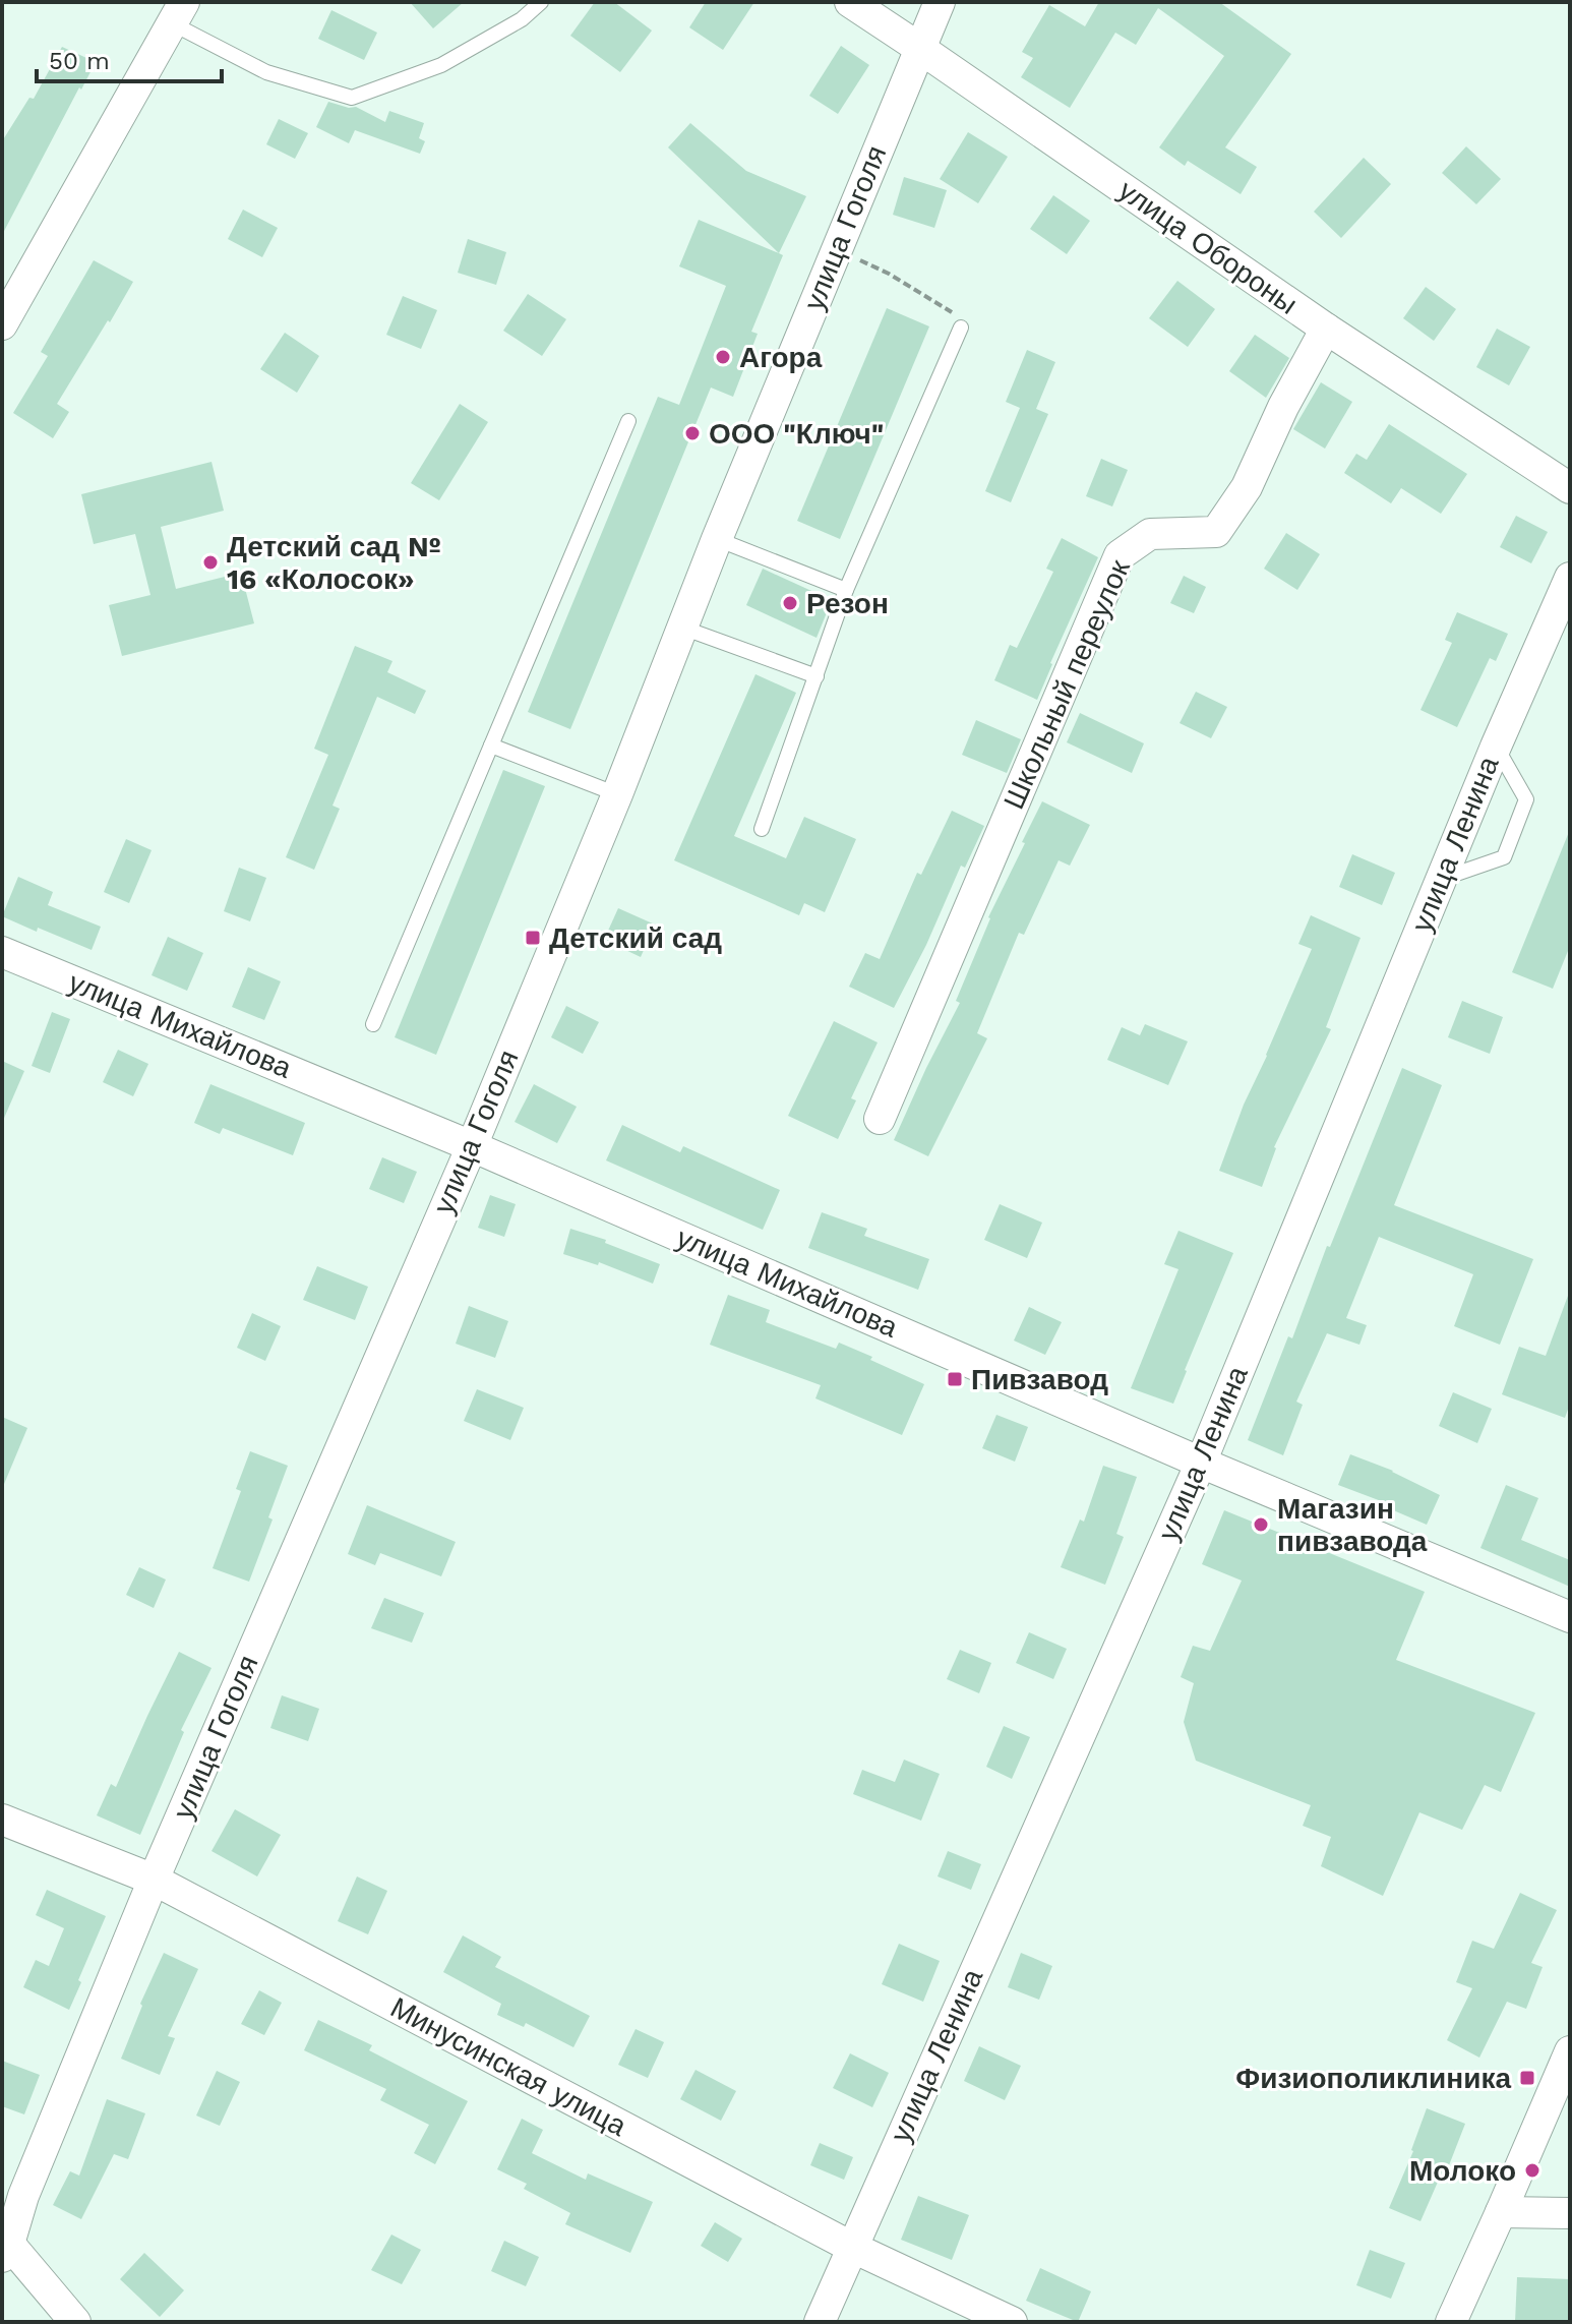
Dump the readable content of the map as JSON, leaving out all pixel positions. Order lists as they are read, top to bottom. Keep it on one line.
{"streets":{"street":["улица Гоголя","улица Обороны","Школьный переулок","улица Ленина","улица Михайлова","Минусинская улица"]},"crossings":[["улица Гоголя","улица Обороны"],["улица Гоголя","улица Михайлова"],["улица Гоголя","Минусинская улица"],["улица Обороны","Школьный переулок"],["улица Ленина","улица Михайлова"],["улица Ленина","Минусинская улица"]],"places":{"other":["Агора","ООО \"Ключ\"","Детский сад № 16 «Колосок»","Резон","Магазин пивзавода","Молоко"],"transit":["Детский сад","Пивзавод","Физиополиклиника"]},"scale_bar":"50 m"}
